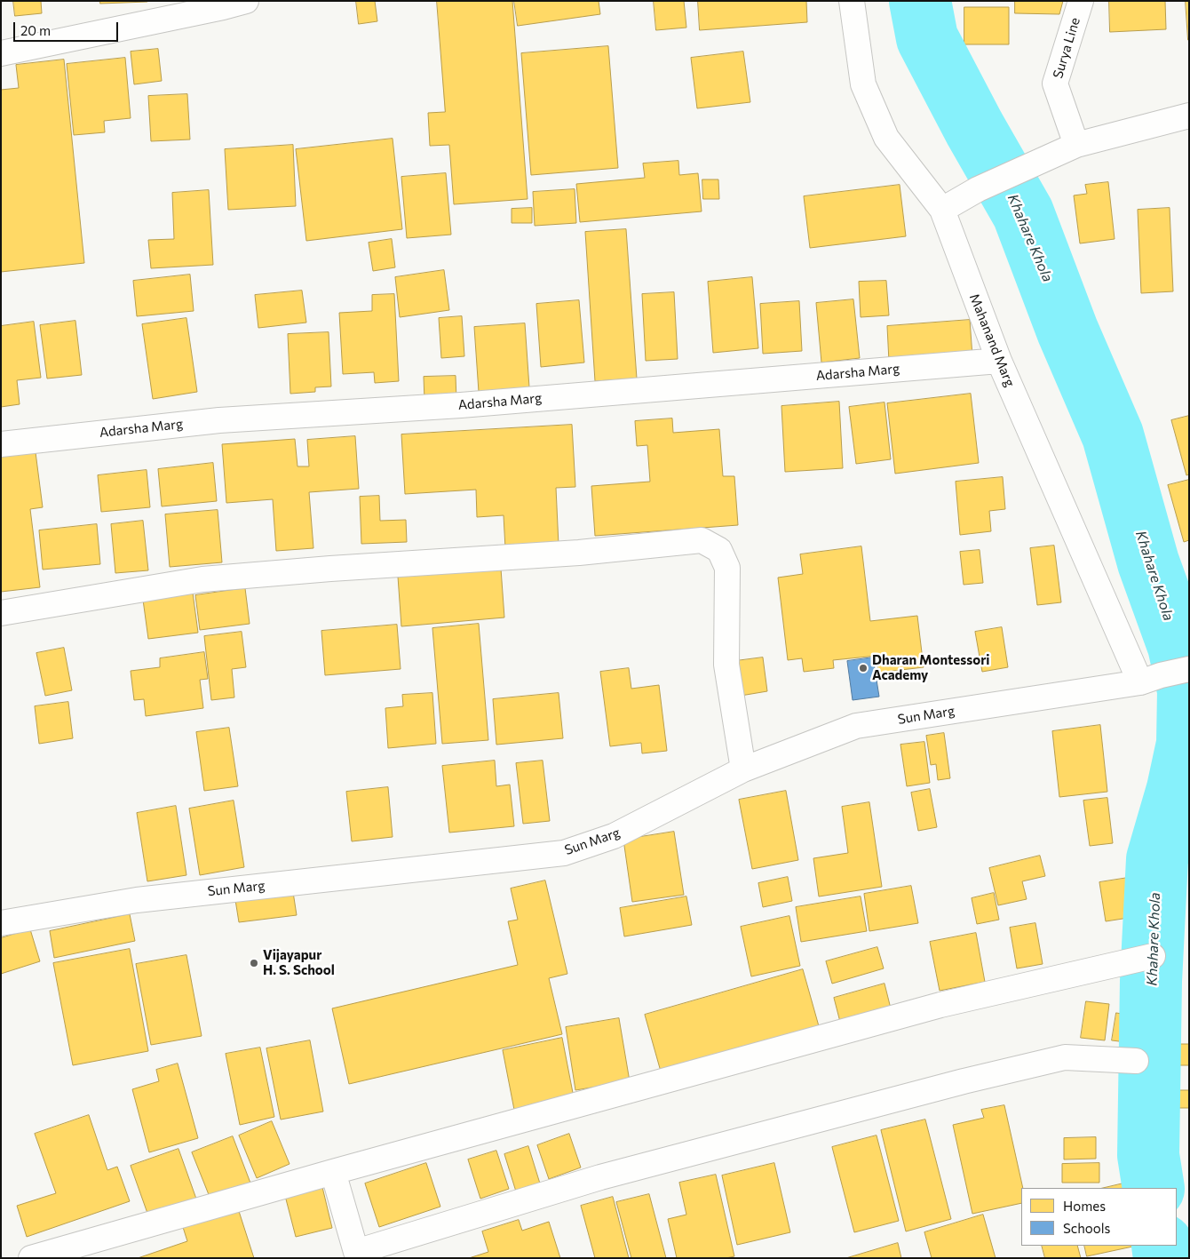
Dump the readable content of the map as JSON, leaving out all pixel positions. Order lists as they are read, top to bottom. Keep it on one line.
{"streets":{"street":["Surya Line","Mahanand Marg","Adarsha Marg","Sun Marg"]},"crossings":[["Mahanand Marg","Adarsha Marg"],["Mahanand Marg","Sun Marg"]],"water":["Khahare Khola"],"places":["Dharan Montessori Academy","Vijayapur H. S. School"],"legend":["Homes","Schools"],"scale_bar":"20 m"}
